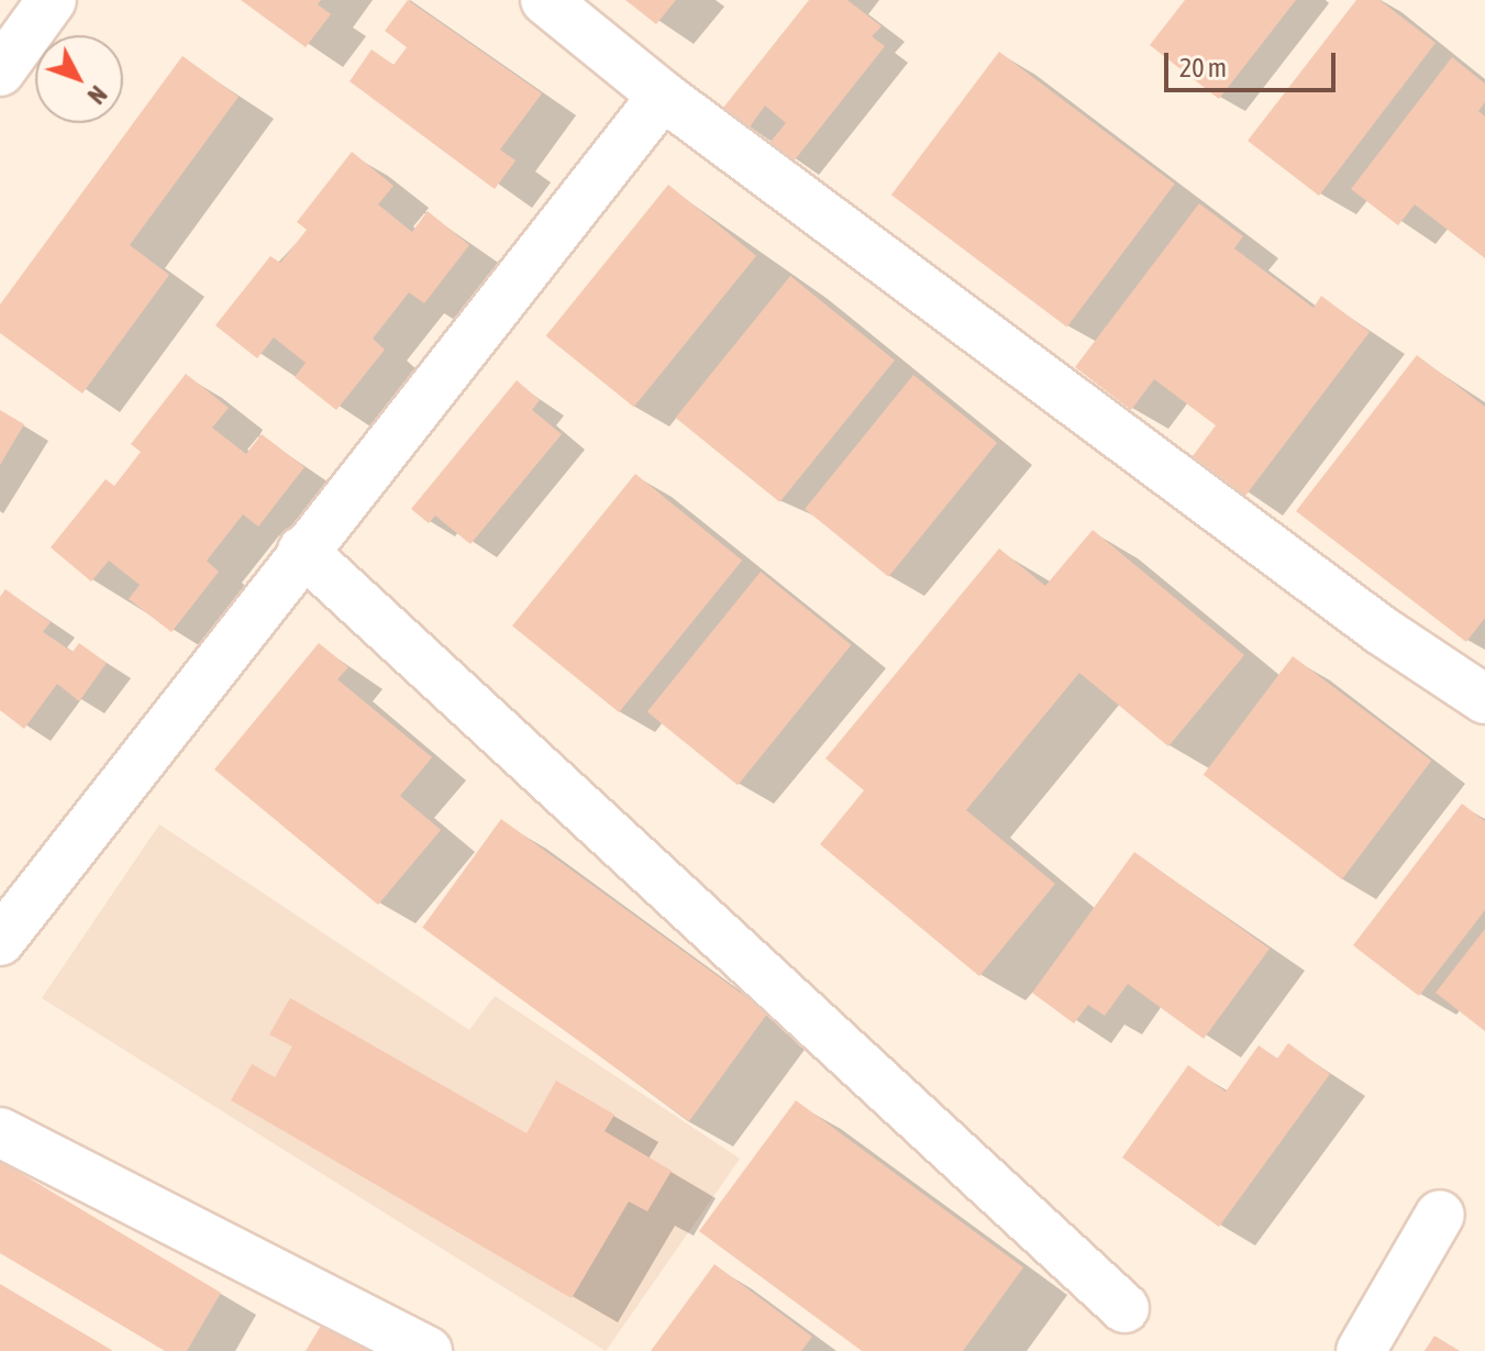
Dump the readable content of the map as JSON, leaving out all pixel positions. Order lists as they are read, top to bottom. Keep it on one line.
{"scale_bar":"20 m","north":"bottom right"}
